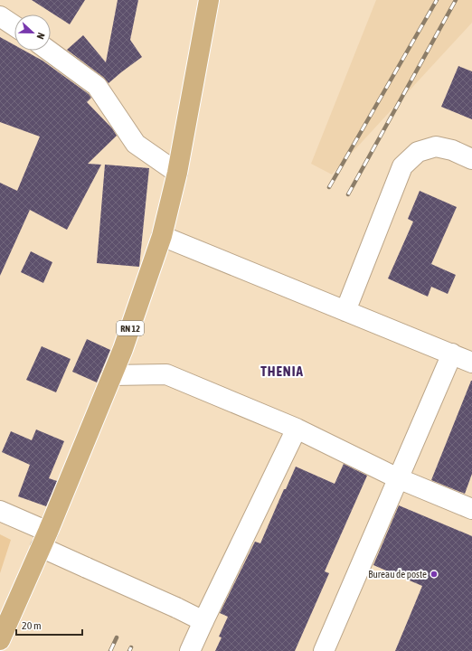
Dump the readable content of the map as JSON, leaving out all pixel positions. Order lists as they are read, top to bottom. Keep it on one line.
{"streets":{"main road":["RN 12"]},"districts":["THENIA"],"places":["Bureau de poste"],"scale_bar":"20 m","north":"right"}
